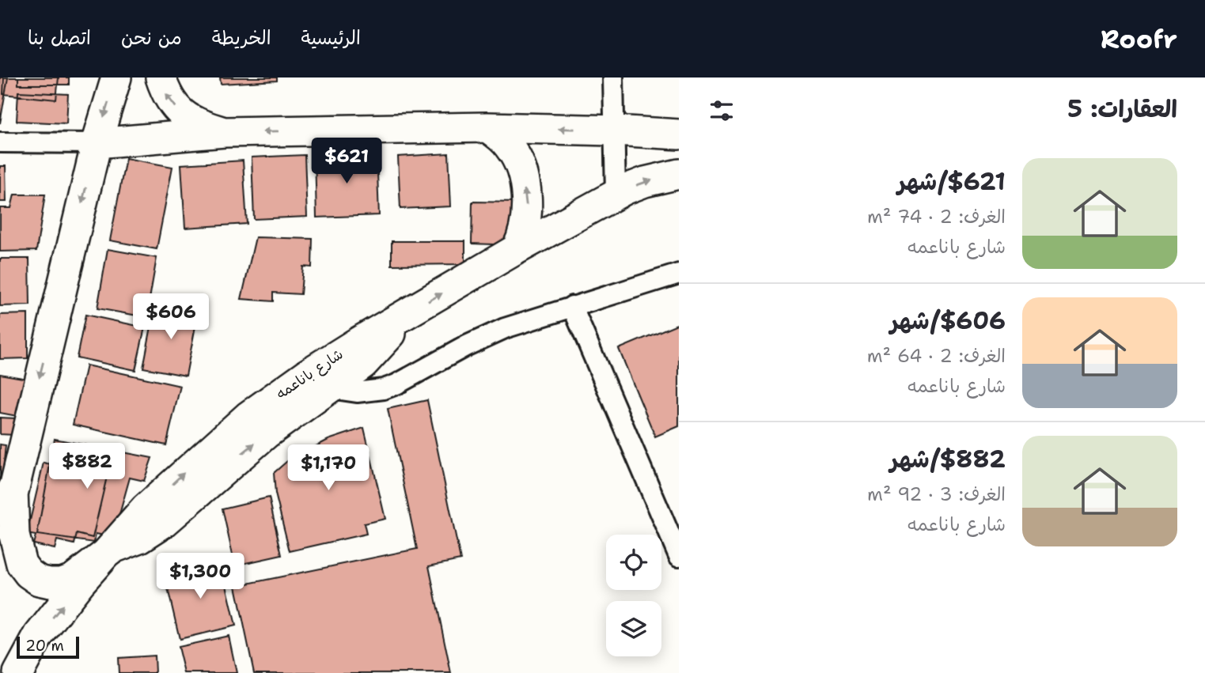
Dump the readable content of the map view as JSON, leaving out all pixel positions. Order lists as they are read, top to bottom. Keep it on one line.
{"streets":{"highway":["شارع باناعمه"]},"scale_bar":"20 m","page":{"header":"Roofr","nav":["الرئيسية","الخريطة","من نحن","اتصل بنا"],"heading":"العقارات: 5","price":["$621","$606","$882","$1,170","$1,300"],"list":[{"name":"$621/شهر","note":"الغرف: 2 · 74 m² · شارع باناعمه"},{"name":"$606/شهر","note":"الغرف: 2 · 64 m² · شارع باناعمه"},{"name":"$882/شهر","note":"الغرف: 3 · 92 m² · شارع باناعمه"}],"scale":"20 m"}}
